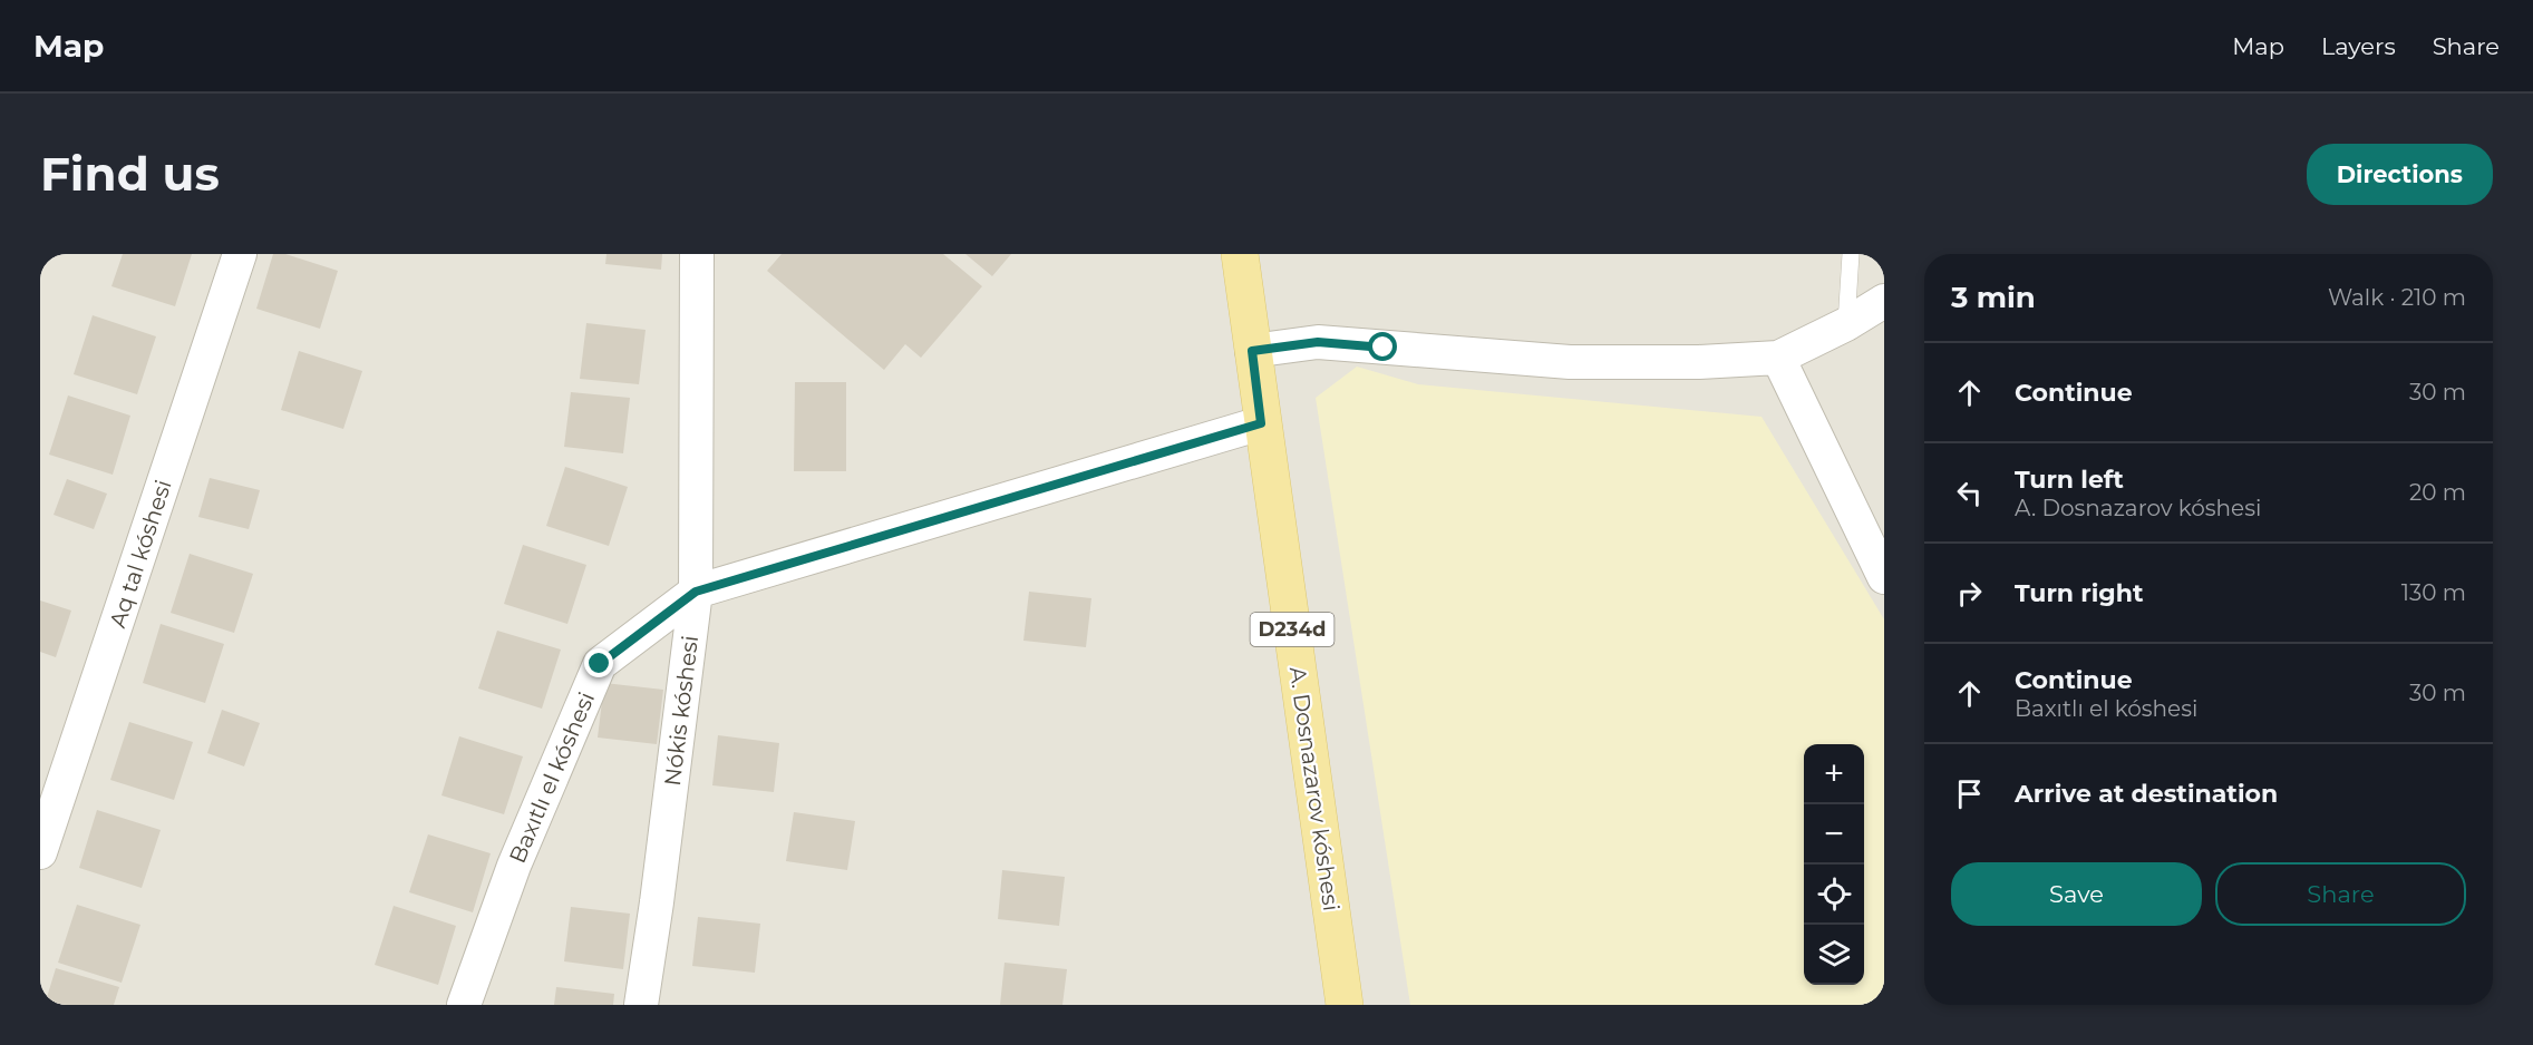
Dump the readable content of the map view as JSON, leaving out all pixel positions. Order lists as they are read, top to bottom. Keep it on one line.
{"streets":{"main road":["D234d","A. Dosnazarov kóshesi"],"street":["Aq tal kóshesi","Nókis kóshesi","Baxıtlı el kóshesi"]},"crossings":[["Nókis kóshesi","Baxıtlı el kóshesi"]],"page":{"header":"Map","nav":["Map","Layers","Share"],"buttons":["Directions",["Save","Share"]],"title":"Find us","heading":["3 min","Walk · 210 m"],"list":[["Continue","30 m"],["Turn left","A. Dosnazarov kóshesi","20 m"],["Turn right","130 m"],["Continue","Baxıtlı el kóshesi","30 m"],"Arrive at destination"],"map_buttons":["+","−"]}}
